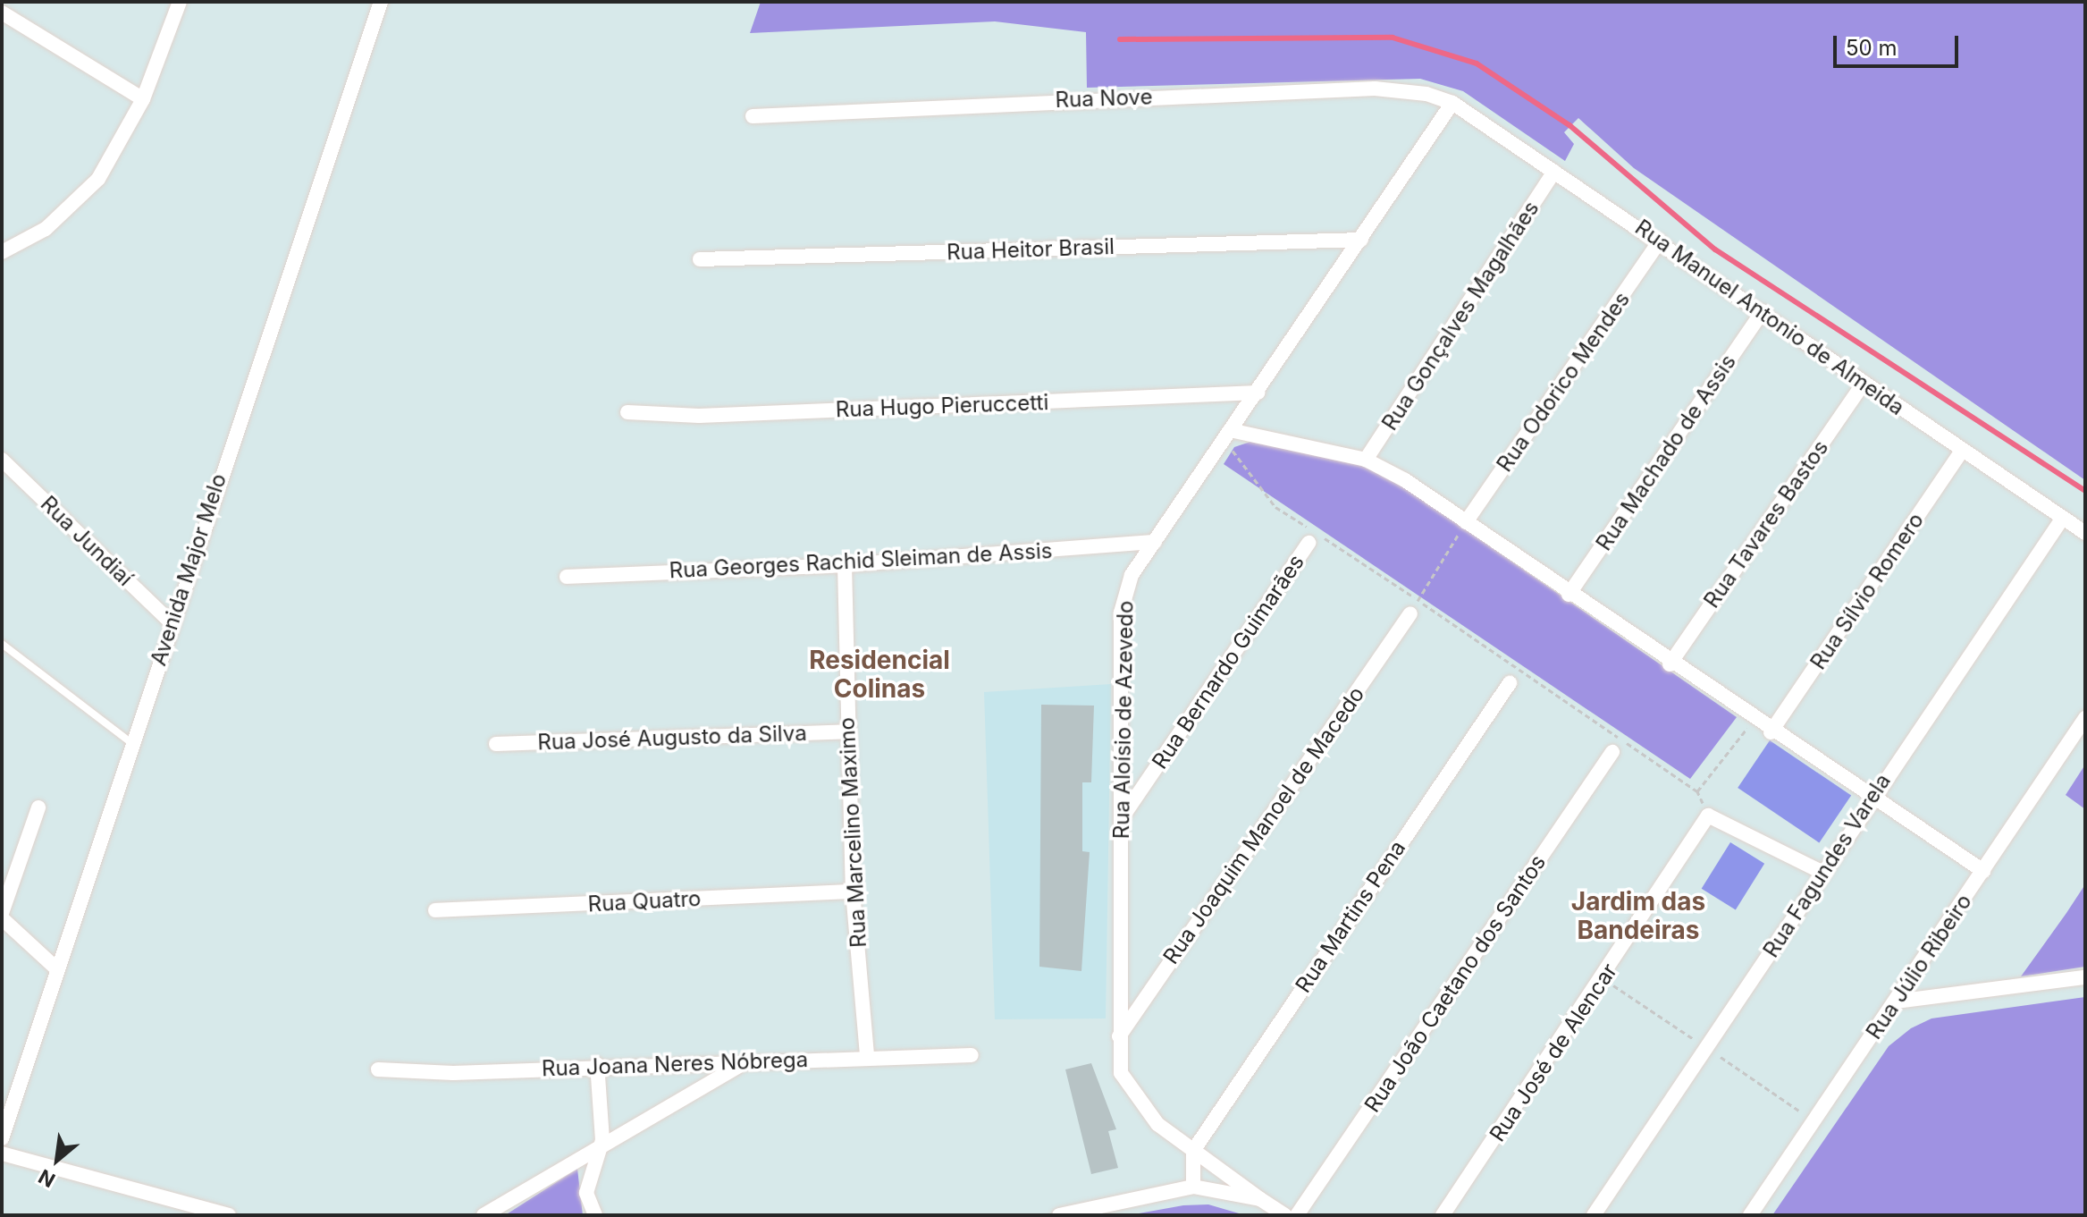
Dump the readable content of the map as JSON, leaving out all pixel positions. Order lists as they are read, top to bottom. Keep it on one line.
{"streets":{"street":["Rua Nove","Rua Heitor Brasil","Rua Gonçalves Magalhães","Rua Manuel Antonio de Almeida","Rua Odorico Mendes","Rua Hugo Pieruccetti","Rua Machado de Assis","Rua Tavares Bastos","Rua Jundiaí","Rua Georges Rachid Sleiman de Assis","Avenida Major Melo","Rua Sílvio Romero","Rua Bernardo Guimarães","Rua Aloísio de Azevedo","Rua José Augusto da Silva","Rua Joaquim Manoel de Macedo","Rua Marcelino Maximo","Rua Fagundes Varela","Rua Quatro","Rua Martins Pena","Rua Júlio Ribeiro","Rua João Caetano dos Santos","Rua José de Alencar","Rua Joana Neres Nóbrega"]},"crossings":[["Rua Nove","Rua Manuel Antonio de Almeida"],["Rua Nove","Rua Aloísio de Azevedo"],["Rua Heitor Brasil","Rua Aloísio de Azevedo"],["Rua Gonçalves Magalhães","Rua Manuel Antonio de Almeida"],["Rua Manuel Antonio de Almeida","Rua Odorico Mendes"],["Rua Manuel Antonio de Almeida","Rua Machado de Assis"],["Rua Manuel Antonio de Almeida","Rua Tavares Bastos"],["Rua Manuel Antonio de Almeida","Rua Sílvio Romero"],["Rua Manuel Antonio de Almeida","Rua Aloísio de Azevedo"],["Rua Manuel Antonio de Almeida","Rua Fagundes Varela"],["Rua Hugo Pieruccetti","Rua Aloísio de Azevedo"],["Rua Jundiaí","Avenida Major Melo"],["Rua Georges Rachid Sleiman de Assis","Rua Aloísio de Azevedo"],["Rua Georges Rachid Sleiman de Assis","Rua Marcelino Maximo"],["Rua Bernardo Guimarães","Rua Aloísio de Azevedo"],["Rua Aloísio de Azevedo","Rua Joaquim Manoel de Macedo"],["Rua Aloísio de Azevedo","Rua Martins Pena"],["Rua José Augusto da Silva","Rua Marcelino Maximo"],["Rua Marcelino Maximo","Rua Quatro"],["Rua Marcelino Maximo","Rua Joana Neres Nóbrega"]],"districts":["Residencial Colinas","Jardim das Bandeiras"],"scale_bar":"50 m","north":"bottom left"}
